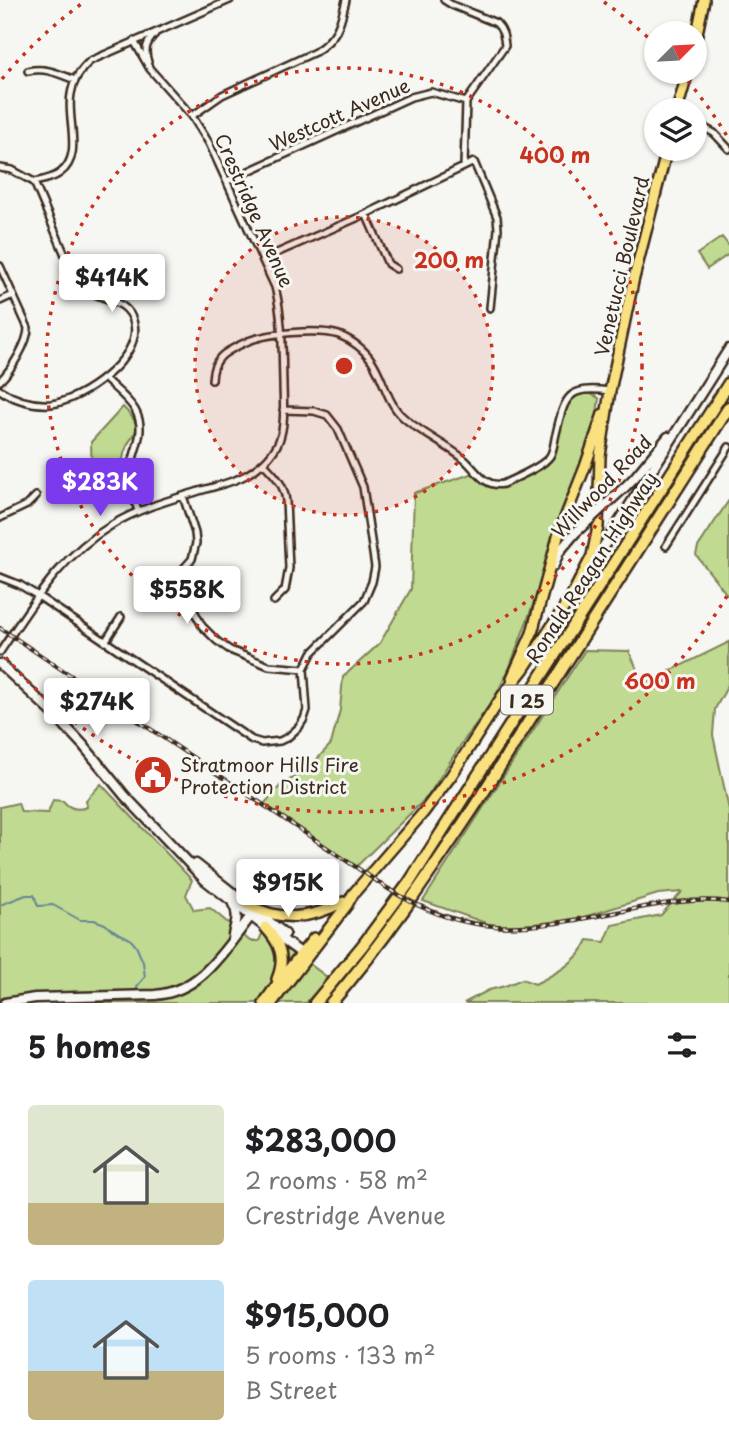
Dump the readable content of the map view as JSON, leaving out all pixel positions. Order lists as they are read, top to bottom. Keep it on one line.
{"streets":{"highway":["Ronald Reagan Highway","I 25"],"main road":["Venetucci Boulevard"],"street":["Westcott Avenue","Crestridge Avenue","Willwood Road"]},"crossings":[["Westcott Avenue","Crestridge Avenue"],["Venetucci Boulevard","Willwood Road"]],"places":{"public building":["Stratmoor Hills Fire Protection District"]},"north":"top right","page":{"price":["$414K","$283K","$558K","$274K","$915K"],"heading":"5 homes","list":[{"name":"$283,000","note":"2 rooms · 58 m² · Crestridge Avenue"},{"name":"$915,000","note":"5 rooms · 133 m² · B Street"}]},"rings":["400 m","200 m","600 m"]}
